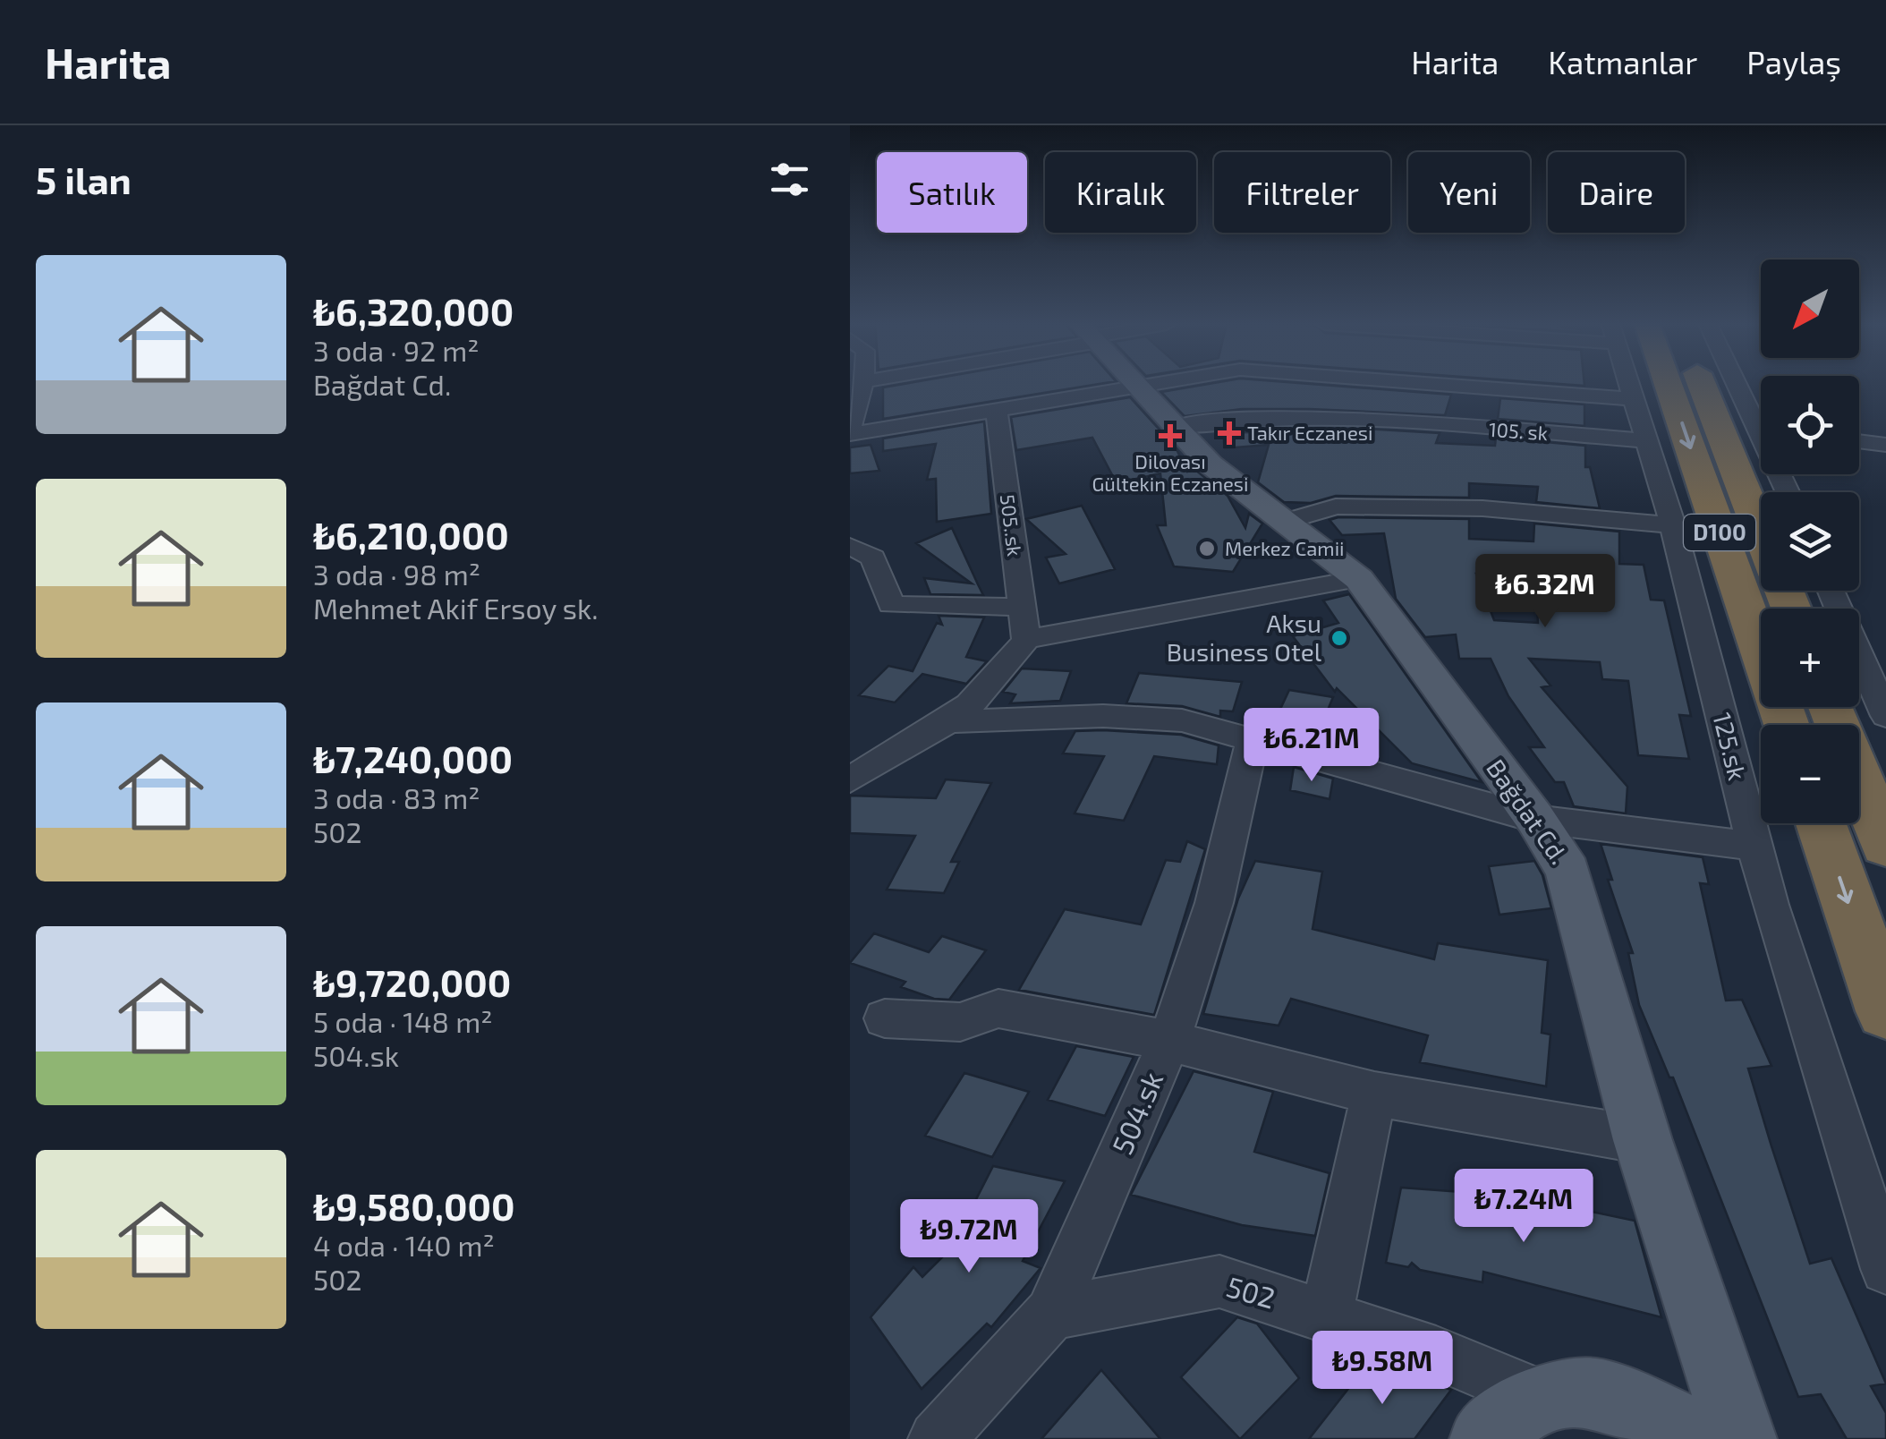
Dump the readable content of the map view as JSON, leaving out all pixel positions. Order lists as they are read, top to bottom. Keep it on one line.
{"streets":{"highway":["D100"],"main road":["Bağdat Cd."],"street":["105. sk","505..sk","125.sk","504.sk","502"]},"crossings":[["105. sk","125.sk"],["105. sk","Bağdat Cd."],["504.sk","502"]],"places":{"health":["Takır Eczanesi","Dilovası Gültekin Eczanesi"],"other":["Merkez Camii","Aksu Business Otel"]},"north":"bottom left","page":{"header":"Harita","nav":["Harita","Katmanlar","Paylaş"],"heading":"5 ilan","chip":["Satılık","Kiralık","Filtreler","Yeni","Daire"],"list":[{"name":"₺6,320,000","note":"3 oda · 92 m² · Bağdat Cd."},{"name":"₺6,210,000","note":"3 oda · 98 m² · Mehmet Akif Ersoy sk."},{"name":"₺7,240,000","note":"3 oda · 83 m² · 502"},{"name":"₺9,720,000","note":"5 oda · 148 m² · 504.sk"},{"name":"₺9,580,000","note":"4 oda · 140 m² · 502"}],"map_buttons":["+","−"],"price":["₺6.32M","₺6.21M","₺7.24M","₺9.72M","₺9.58M"]}}
